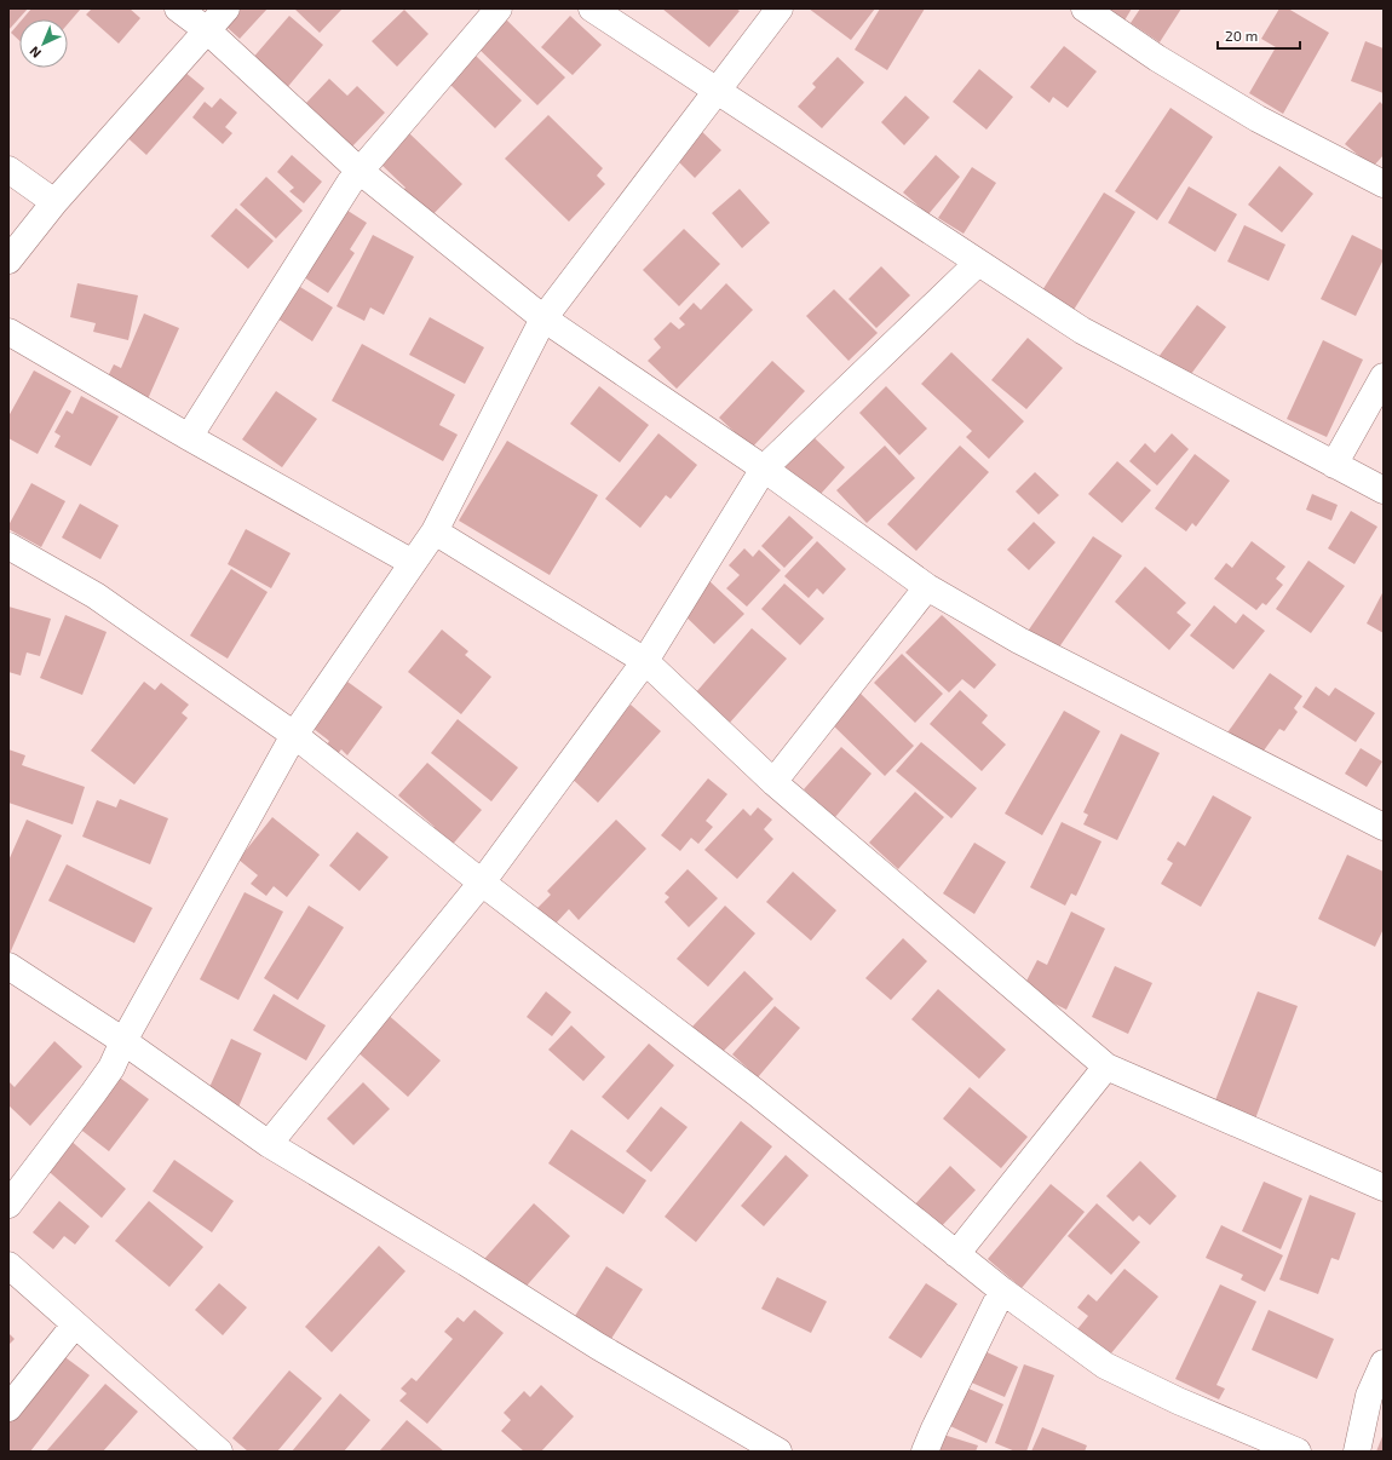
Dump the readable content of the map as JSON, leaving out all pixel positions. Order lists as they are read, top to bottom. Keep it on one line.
{"scale_bar":"20 m","north":"bottom left"}
